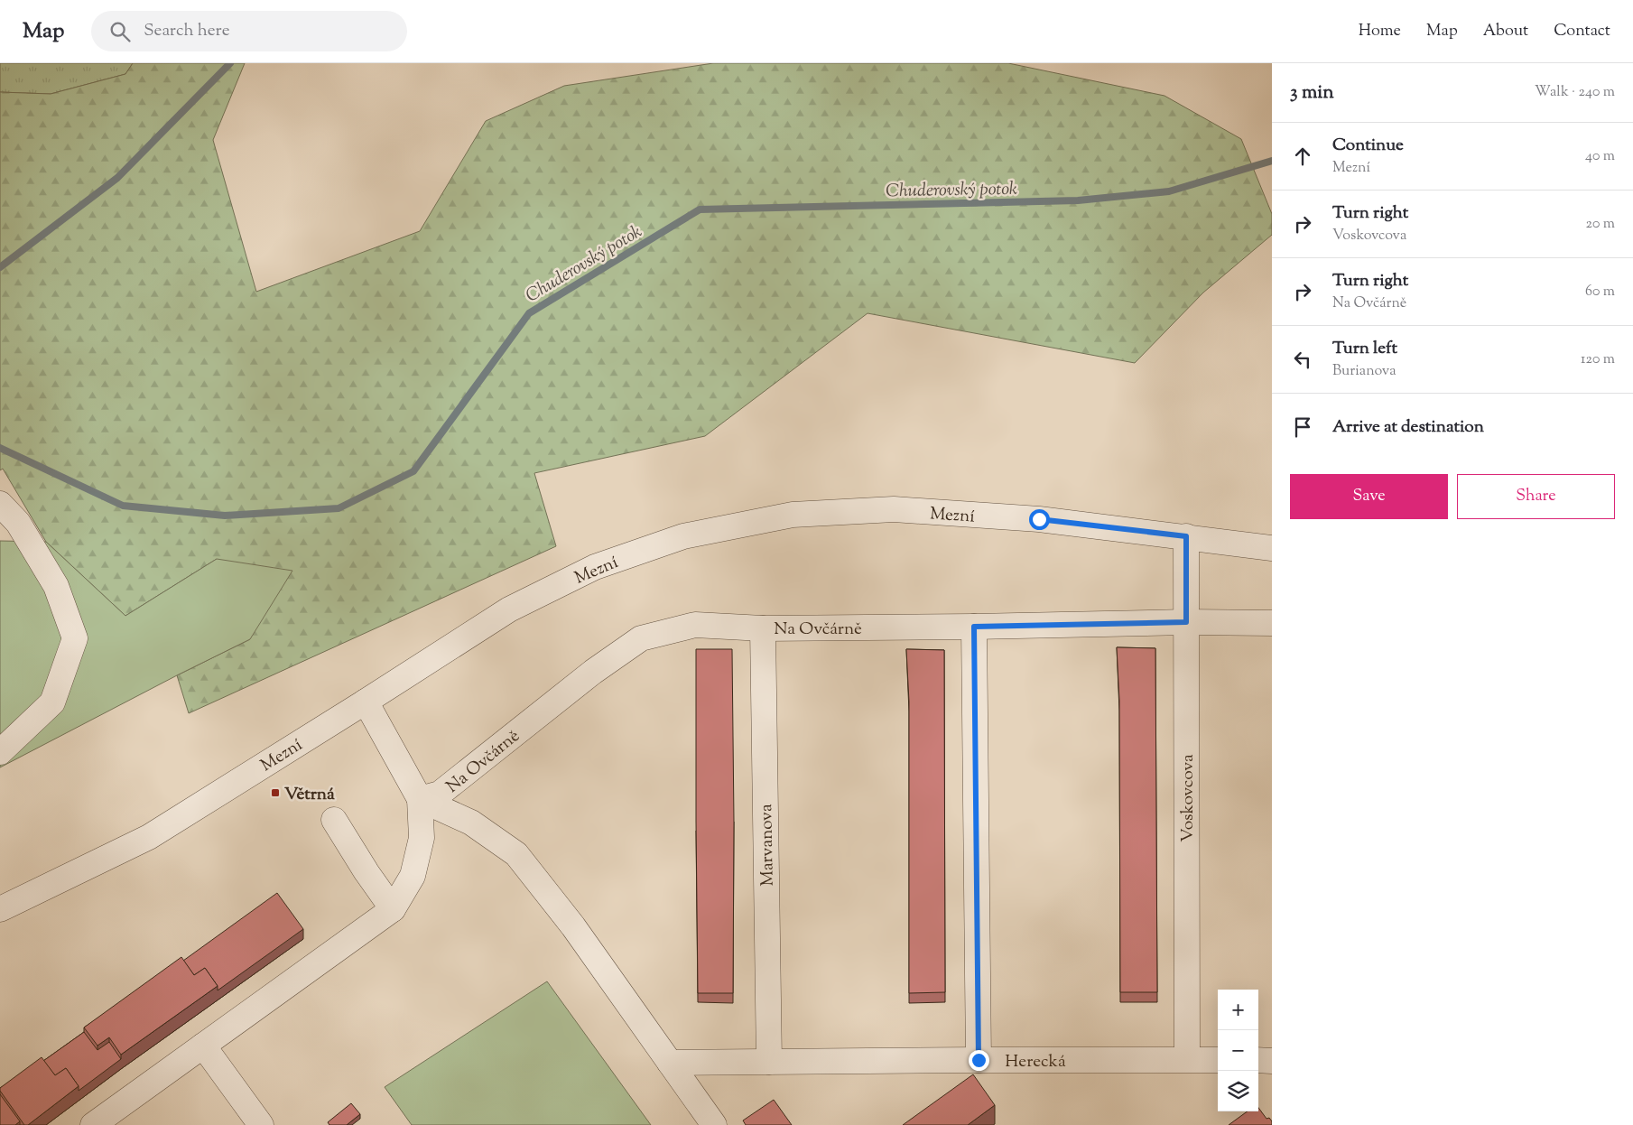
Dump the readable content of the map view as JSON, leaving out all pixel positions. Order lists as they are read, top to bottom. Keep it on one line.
{"streets":{"street":["Mezní","Na Ovčárně","Voskovcova","Marvanova","Herecká"]},"crossings":[["Mezní","Voskovcova"],["Na Ovčárně","Voskovcova"],["Na Ovčárně","Marvanova"],["Voskovcova","Herecká"],["Marvanova","Herecká"]],"water":["Chuderovský potok"],"places":{"transit":["Větrná"]},"page":{"header":"Map","search":"Search here","nav":["Home","Map","About","Contact"],"heading":["3 min","Walk · 240 m"],"list":[["Continue","Mezní","40 m"],["Turn right","Voskovcova","20 m"],["Turn right","Na Ovčárně","60 m"],["Turn left","Burianova","120 m"],"Arrive at destination"],"buttons":["Save","Share"],"map_buttons":["+","−"]}}
